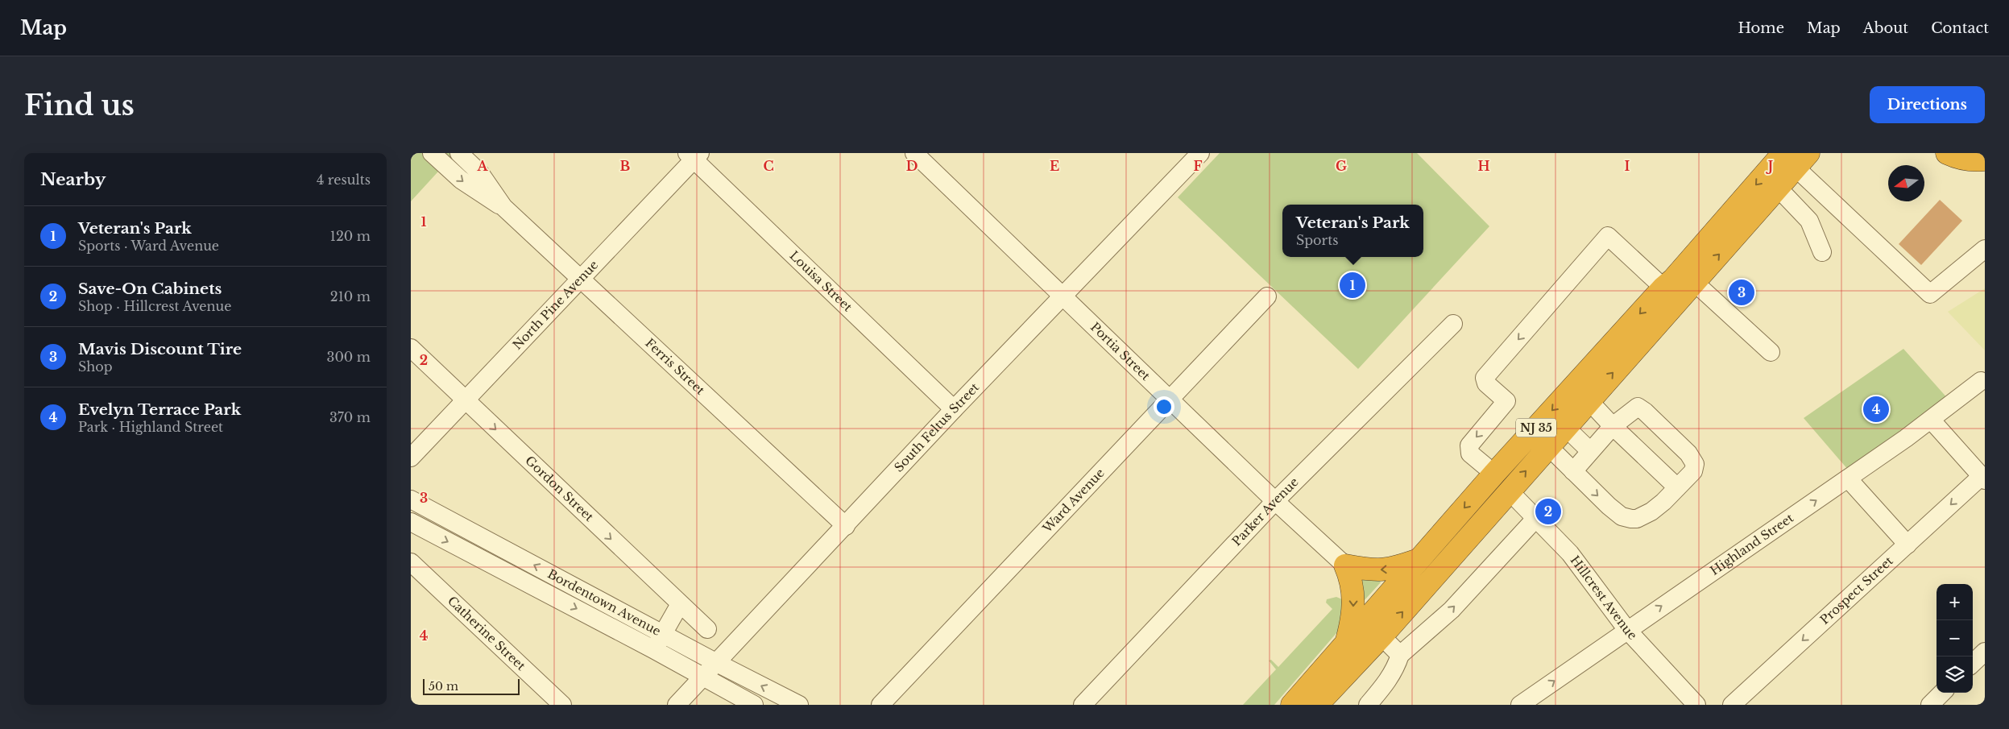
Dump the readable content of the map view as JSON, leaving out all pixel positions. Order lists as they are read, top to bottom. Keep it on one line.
{"streets":{"highway":["NJ 35"],"street":["Louisa Street","North Pine Avenue","Portia Street","Ferris Street","South Feltus Street","Gordon Street","Ward Avenue","Parker Avenue","Highland Street","Prospect Street","Hillcrest Avenue","Bordentown Avenue","Catherine Street"]},"crossings":[["Louisa Street","North Pine Avenue"],["Louisa Street","South Feltus Street"],["North Pine Avenue","Ferris Street"],["North Pine Avenue","Gordon Street"],["Portia Street","South Feltus Street"],["Portia Street","Ward Avenue"],["Portia Street","Parker Avenue"],["Ferris Street","South Feltus Street"],["South Feltus Street","Bordentown Avenue"],["NJ 35","Hillcrest Avenue"],["Highland Street","Hillcrest Avenue"]],"one_way":["Gordon Street","Prospect Street"],"scale_bar":"50 m","north":"left","page":{"header":"Map","nav":["Home","Map","About","Contact"],"buttons":"Directions","title":"Find us","heading":["Nearby","4 results"],"popup":["Veteran's Park","Sports"],"list":[{"mark":"1","name":"Veteran's Park","note":"Sports · Ward Avenue","value":"120 m"},{"mark":"2","name":"Save-On Cabinets","note":"Shop · Hillcrest Avenue","value":"210 m"},{"mark":"3","name":"Mavis Discount Tire","note":"Shop","value":"300 m"},{"mark":"4","name":"Evelyn Terrace Park","note":"Park · Highland Street","value":"370 m"}],"pins":["1","3","4","2"],"map_buttons":["+","−"],"scale":"50 m"},"grid":{"columns":["A","B","C","D","E","F","G","H","I","J"],"rows":["1","2","3","4"]}}
